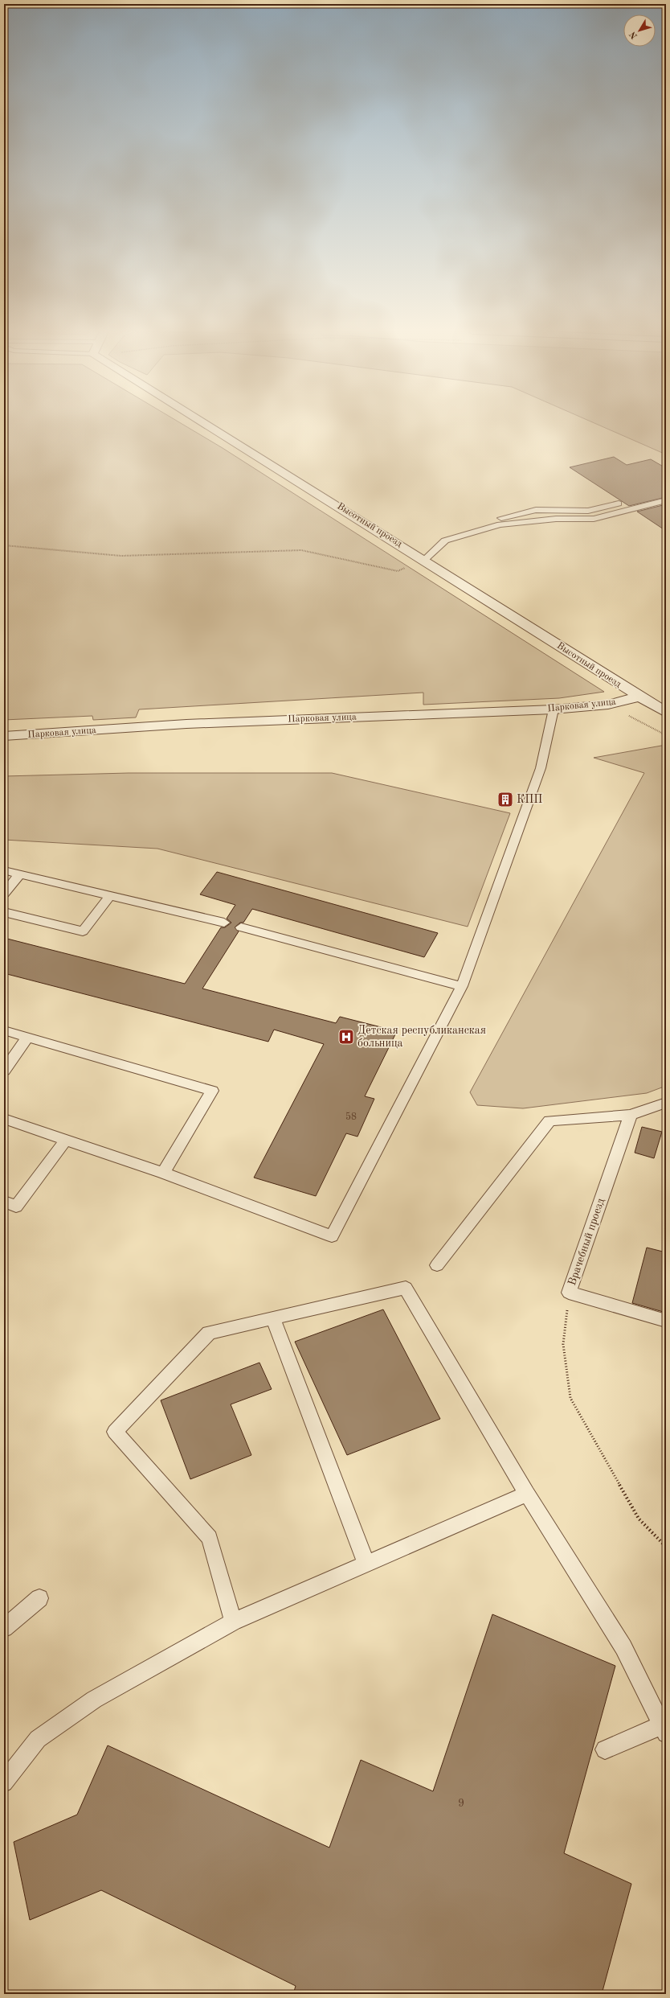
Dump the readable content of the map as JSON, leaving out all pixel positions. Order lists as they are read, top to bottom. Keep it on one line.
{"streets":{"street":["Высотный проезд","Парковая улица"],"lane":["Врачебный проезд"]},"crossings":[["Высотный проезд","Парковая улица"]],"places":{"building":["КПП"],"hospital":["Детская республиканская больница"]},"house_numbers":["58","9"],"north":"bottom left"}
